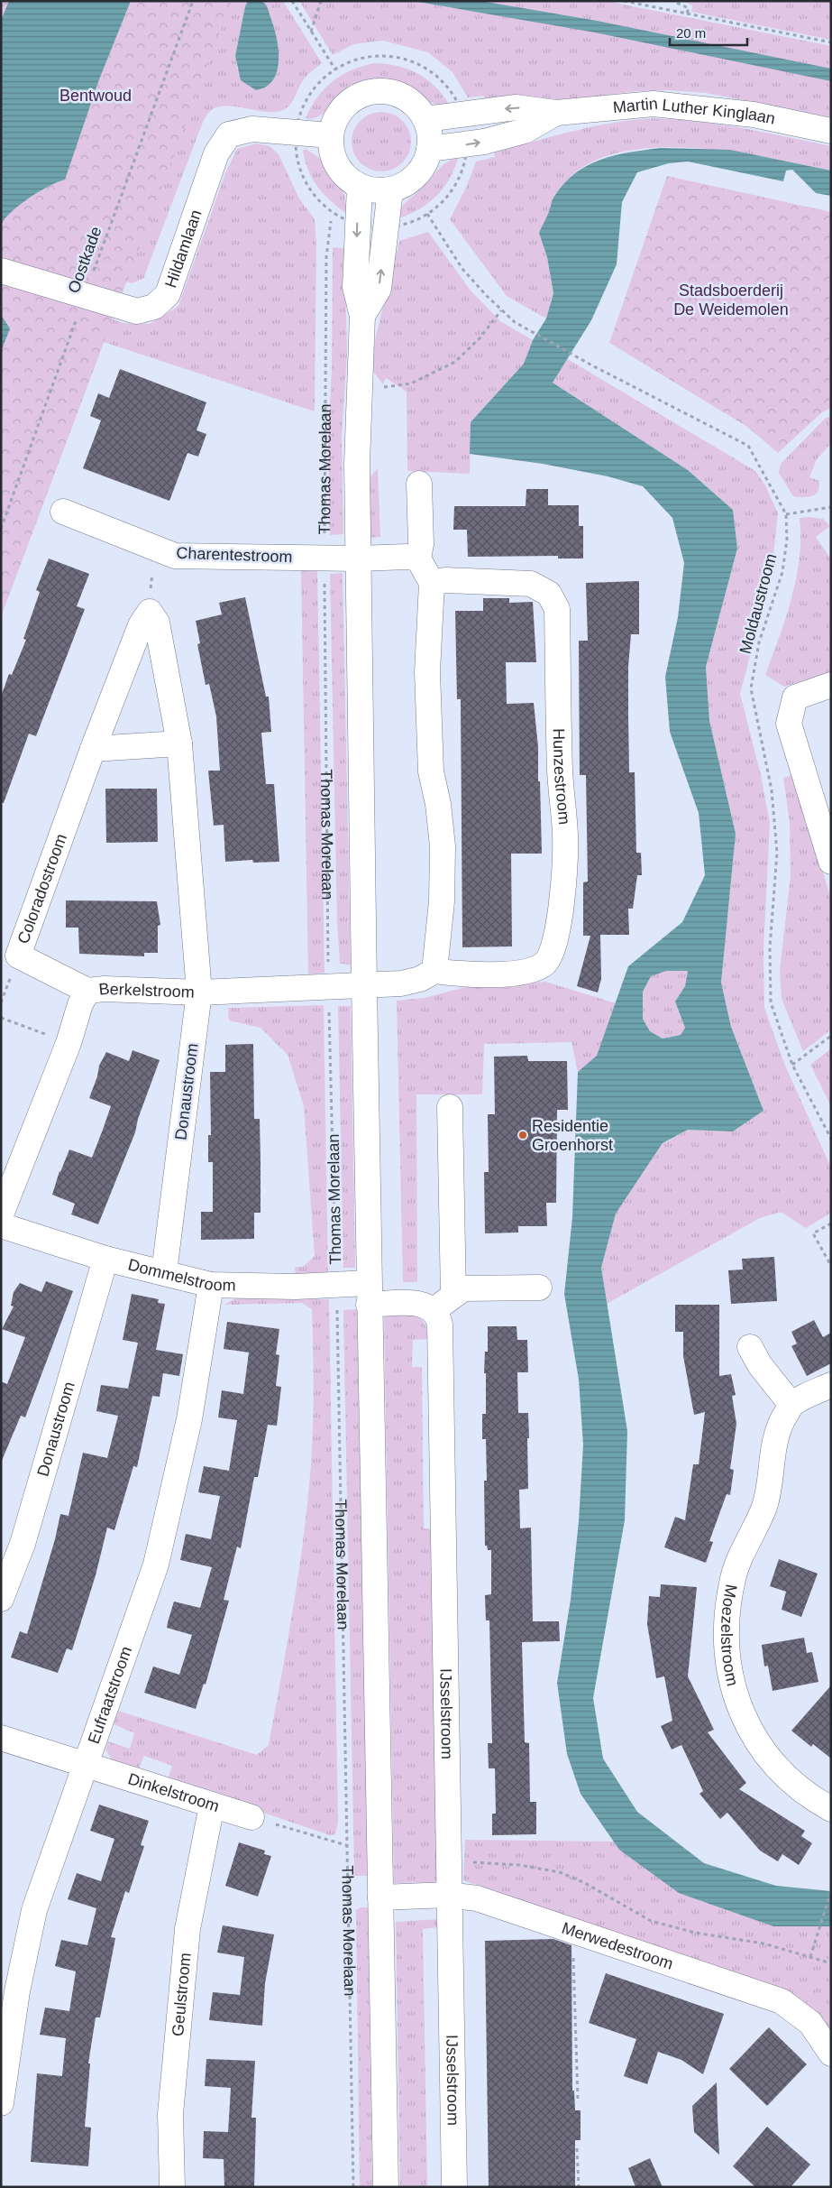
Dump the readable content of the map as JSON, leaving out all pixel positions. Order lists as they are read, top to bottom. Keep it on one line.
{"streets":{"street":["Martin Luther Kinglaan","Hildamlaan","Thomas Morelaan","Charentestroom","Hunzestroom","Coloradostroom","Berkelstroom","Donaustroom","Dommelstroom","Moezelstroom","Eufraatstroom","IJsselstroom","Dinkelstroom","Merwedestroom","Geulstroom"],"path":["Oostkade","Moldaustroom"]},"crossings":[["Martin Luther Kinglaan","Hildamlaan"],["Martin Luther Kinglaan","Thomas Morelaan"],["Hildamlaan","Oostkade"],["Hildamlaan","Thomas Morelaan"],["Thomas Morelaan","Charentestroom"],["Thomas Morelaan","Berkelstroom"],["Thomas Morelaan","Dommelstroom"],["Thomas Morelaan","Merwedestroom"],["Coloradostroom","Berkelstroom"],["Berkelstroom","Donaustroom"],["Donaustroom","Dommelstroom"],["Dommelstroom","Eufraatstroom"],["Eufraatstroom","Dinkelstroom"],["IJsselstroom","Merwedestroom"],["Dinkelstroom","Geulstroom"]],"parks":["Bentwoud","Stadsboerderij De Weidemolen"],"places":["Residentie Groenhorst"],"scale_bar":"20 m"}
